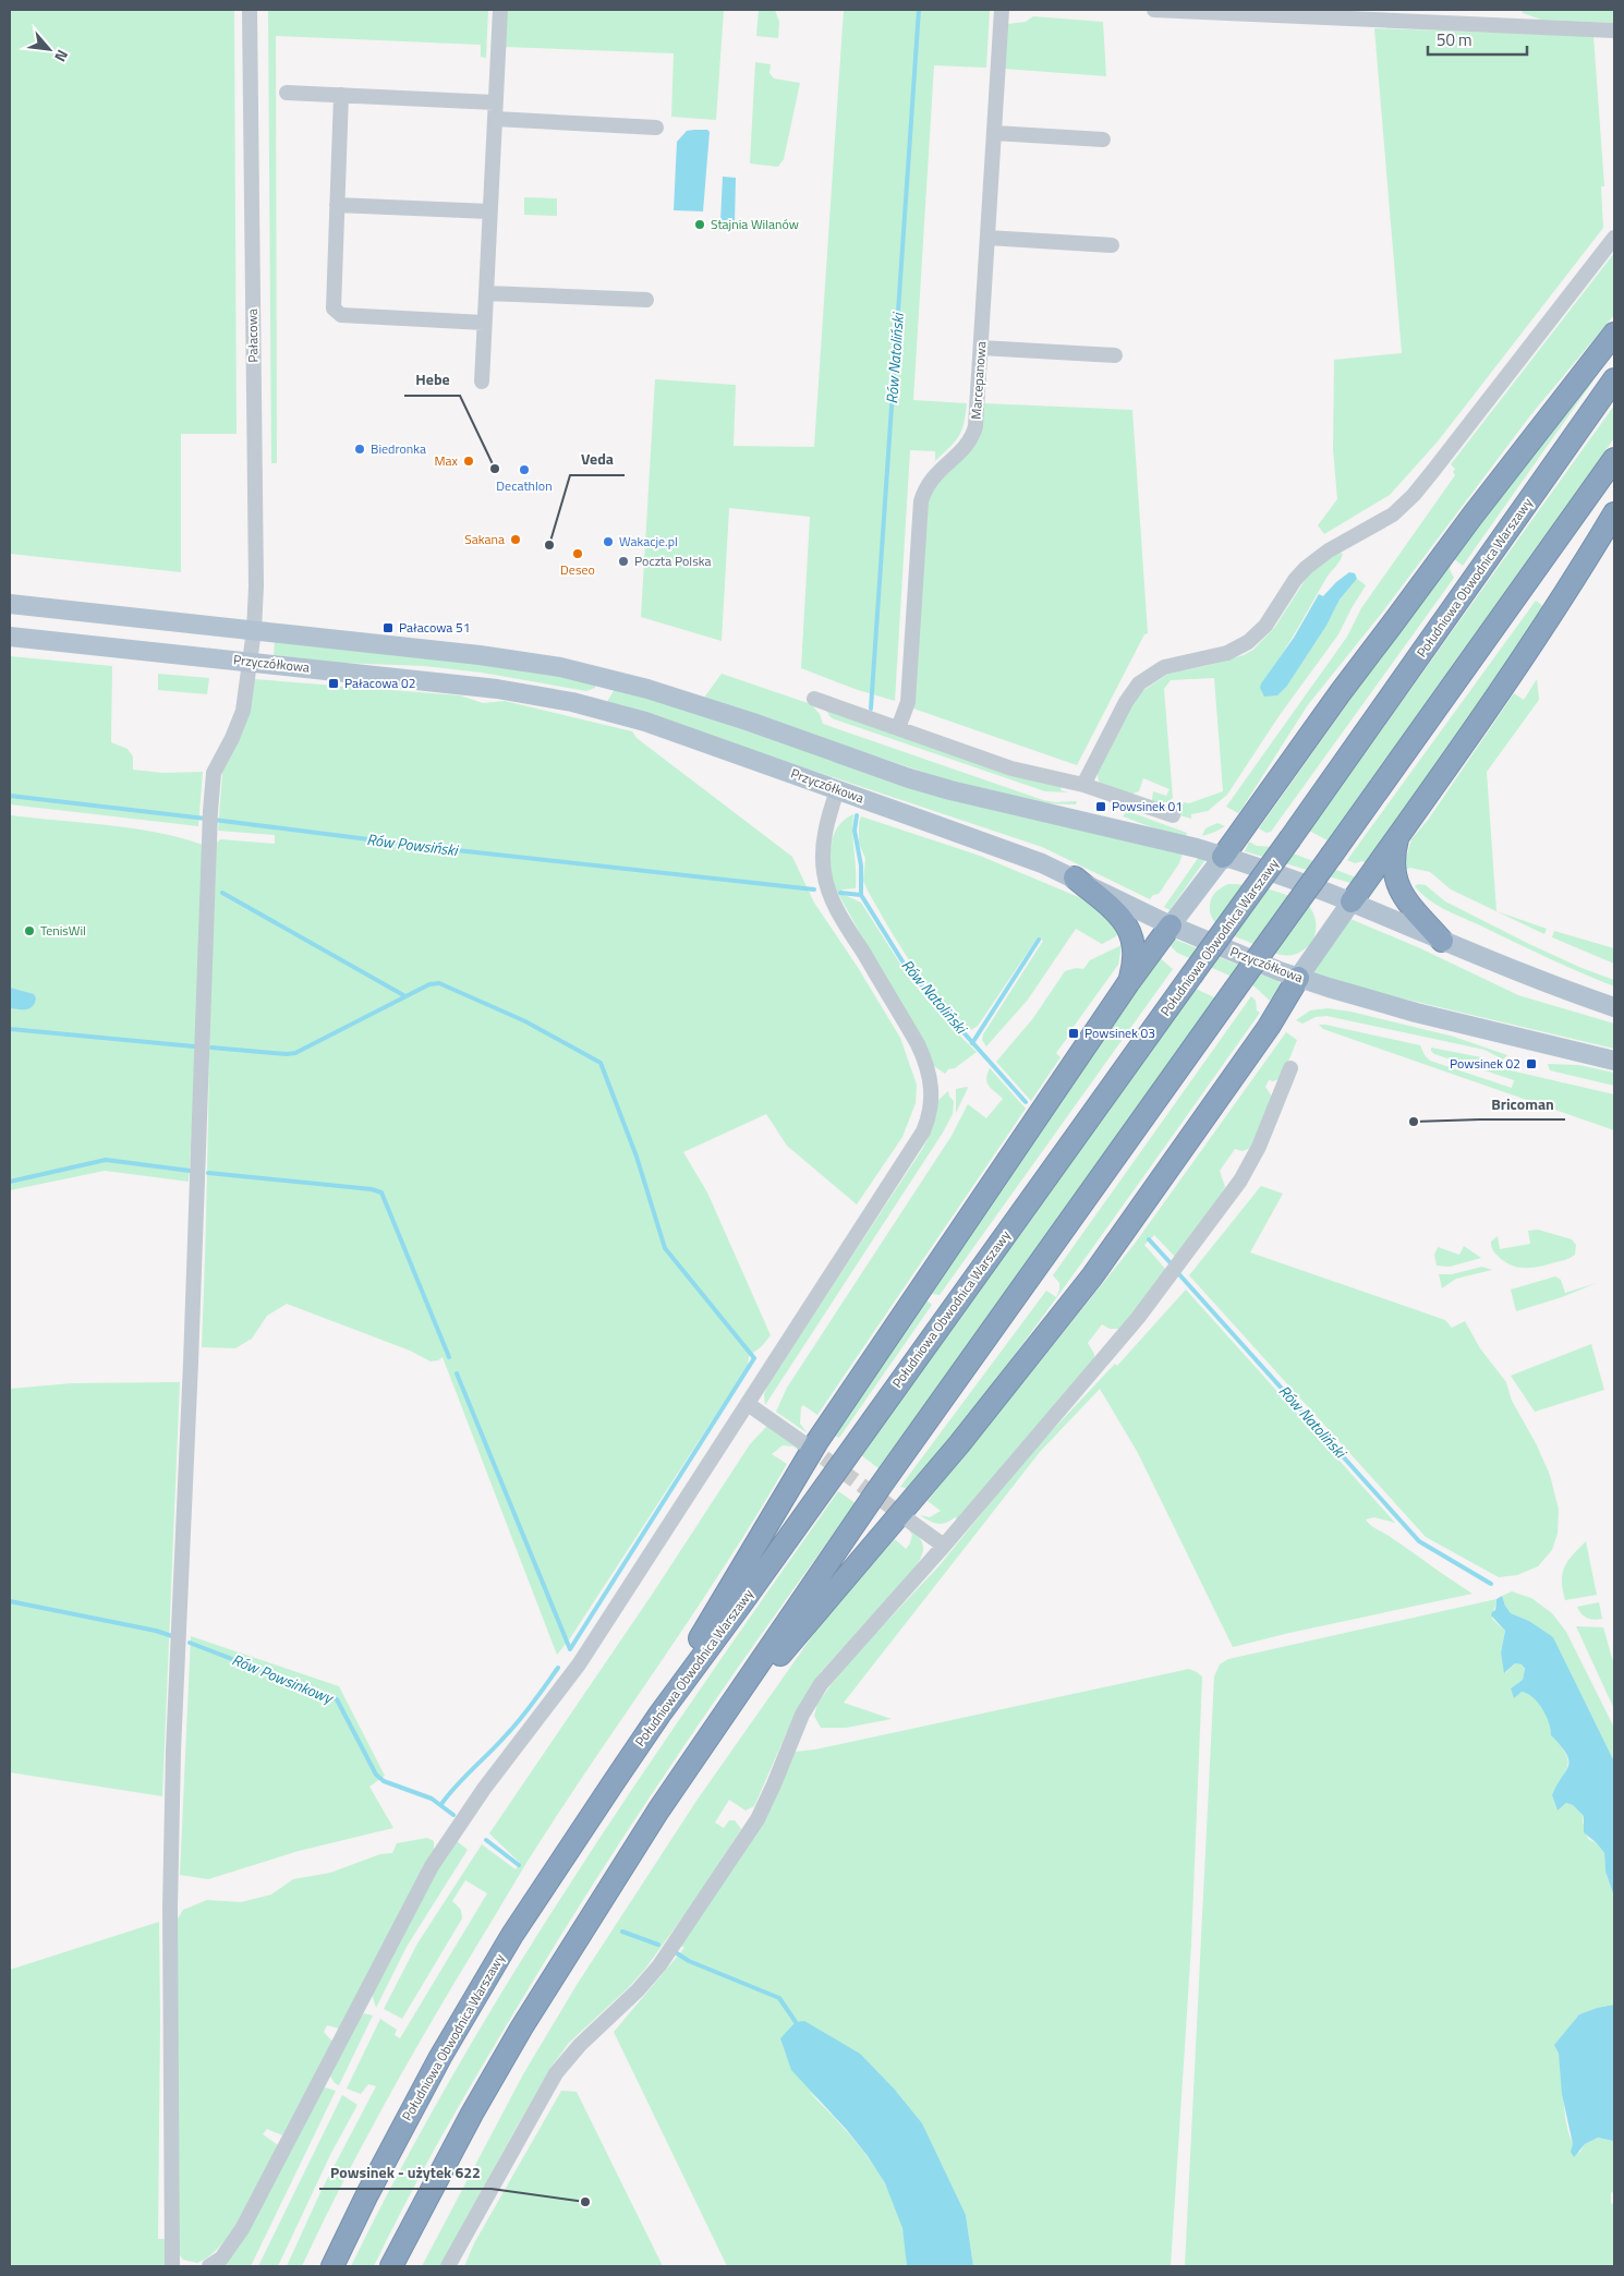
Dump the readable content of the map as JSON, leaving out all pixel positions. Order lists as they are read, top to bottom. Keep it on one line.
{"streets":{"highway":["Południowa Obwodnica Warszawy"],"main road":["Przyczółkowa"],"street":["Pałacowa","Marcepanowa"]},"crossings":[["Pałacowa","Przyczółkowa"]],"water":["Rów Natoliński","Rów Powsiński","Rów Powsinkowy"],"places":{"other":["Stajnia Wilanów","Biedronka","Max","Hebe","Decathlon","Sakana","Wakacje.pl","Veda","Deseo","Poczta Polska","TenisWil","Bricoman","Powsinek - użytek 622"],"transit":["Pałacowa 51","Pałacowa 02","Powsinek 01","Powsinek 03","Powsinek 02"]},"scale_bar":"50 m","north":"bottom right"}
